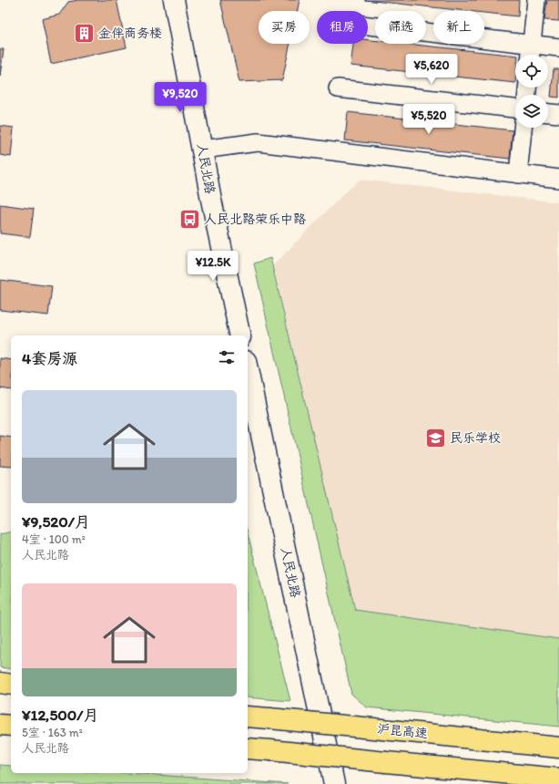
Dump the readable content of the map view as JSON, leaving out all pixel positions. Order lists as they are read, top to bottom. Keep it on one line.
{"streets":{"highway":["沪昆高速"],"main road":["人民北路"]},"places":{"building":["金伴商务楼"],"bus stop":["人民北路荣乐中路"],"school or university":["民乐学校"]},"page":{"chip":["买房","租房","筛选","新上"],"price":["¥5,620","¥9,520","¥5,520","¥12.5K"],"heading":"4套房源","list":[{"name":"¥9,520/月","note":"4室 · 100 m² · 人民北路"},{"name":"¥12,500/月","note":"5室 · 163 m² · 人民北路"}]}}
